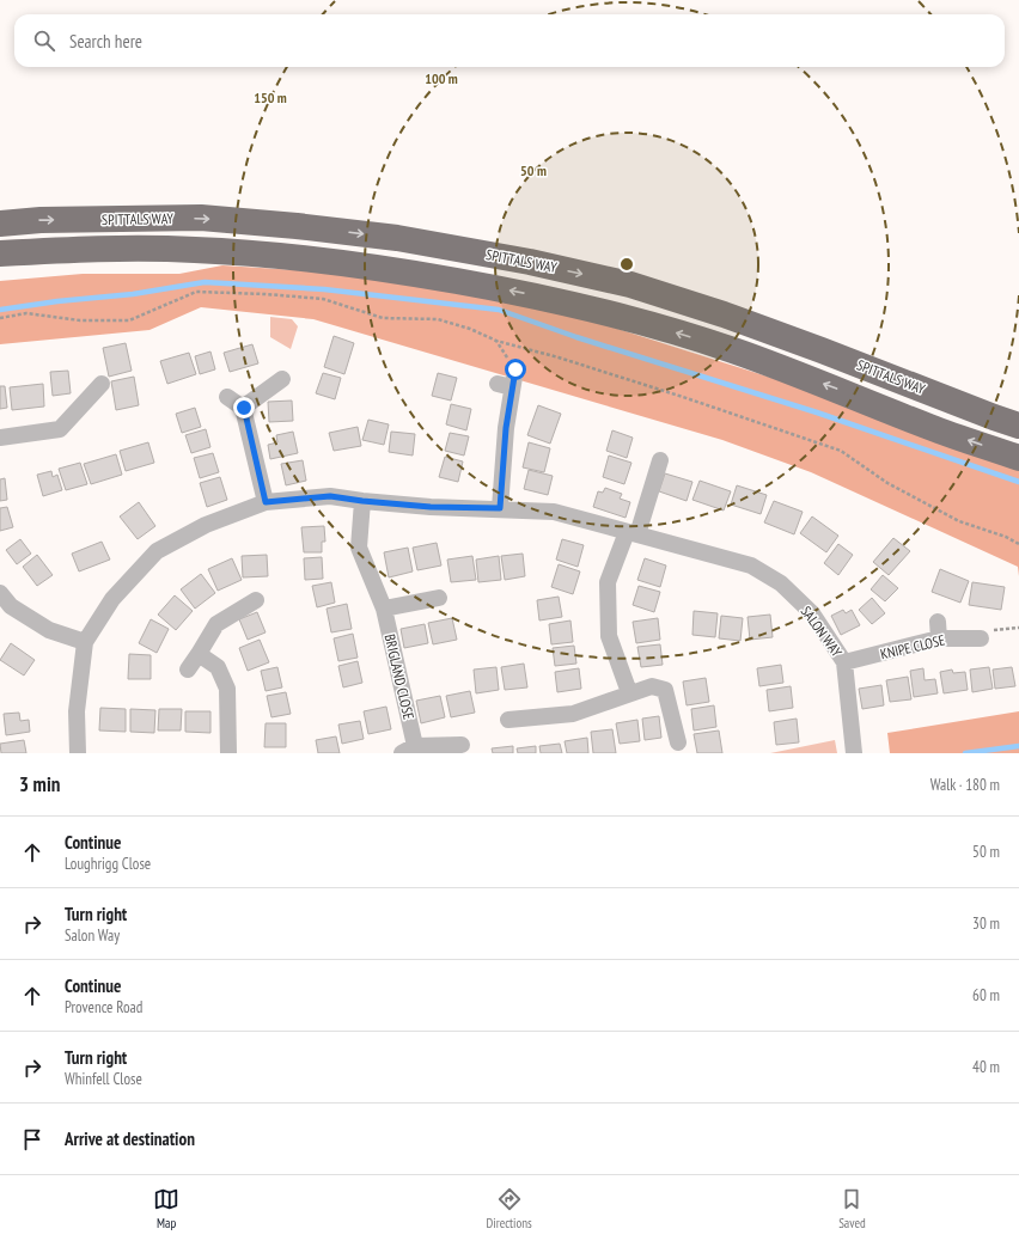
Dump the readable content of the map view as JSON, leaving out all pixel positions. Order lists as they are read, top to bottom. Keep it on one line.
{"streets":{"highway":["SPITTALS WAY"],"street":["SALON WAY","KNIPE CLOSE","BRIGLAND CLOSE"]},"crossings":[["SALON WAY","KNIPE CLOSE"],["SALON WAY","BRIGLAND CLOSE"]],"page":{"search":"Search here","heading":["3 min","Walk · 180 m"],"list":[["Continue","Loughrigg Close","50 m"],["Turn right","Salon Way","30 m"],["Continue","Provence Road","60 m"],["Turn right","Whinfell Close","40 m"],"Arrive at destination"],"nav":["Map","Directions","Saved"]},"rings":["100 m","150 m","50 m"]}
